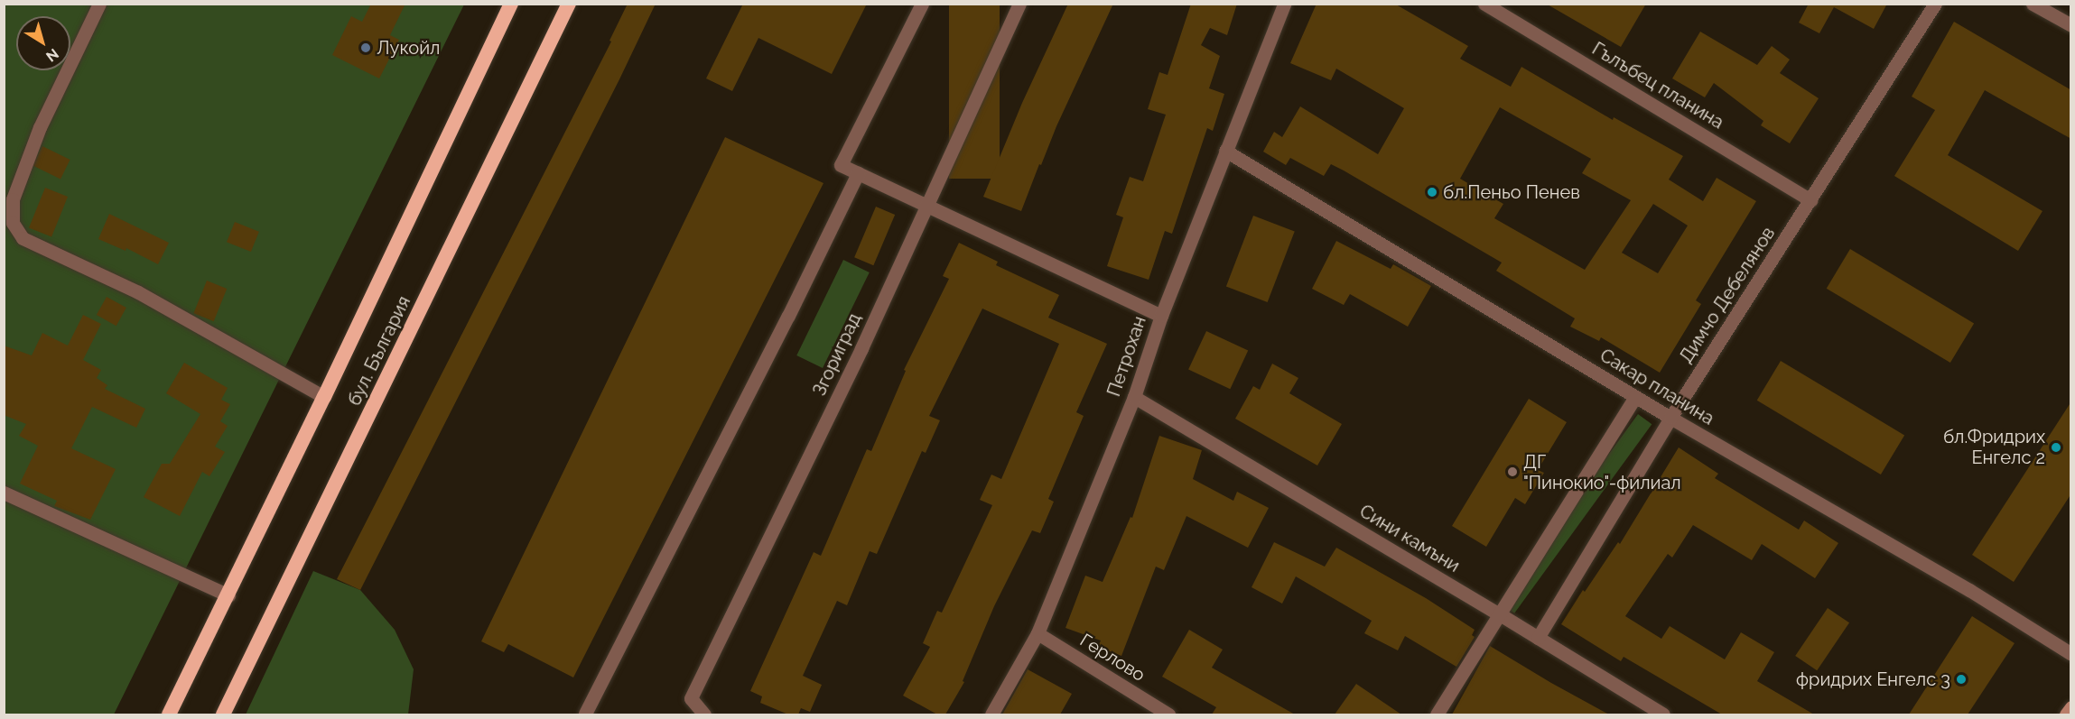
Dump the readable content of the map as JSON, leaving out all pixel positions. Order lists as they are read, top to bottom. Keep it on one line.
{"streets":{"highway":["бул. България"],"street":["Гълъбец планина","Димчо Дебелянов","Згориград","Петрохан","Сакар планина","Сини камъни","Герлово"]},"crossings":[["Гълъбец планина","Димчо Дебелянов"],["Димчо Дебелянов","Сакар планина"],["Димчо Дебелянов","Сини камъни"],["Петрохан","Сакар планина"],["Петрохан","Сини камъни"],["Петрохан","Герлово"]],"places":["Лукойл","бл.Пеньо Пенев","бл.Фридрих Енгелс 2","ДГ \"Пинокио\"-филиал","фридрих Енгелс 3"],"north":"bottom right"}
